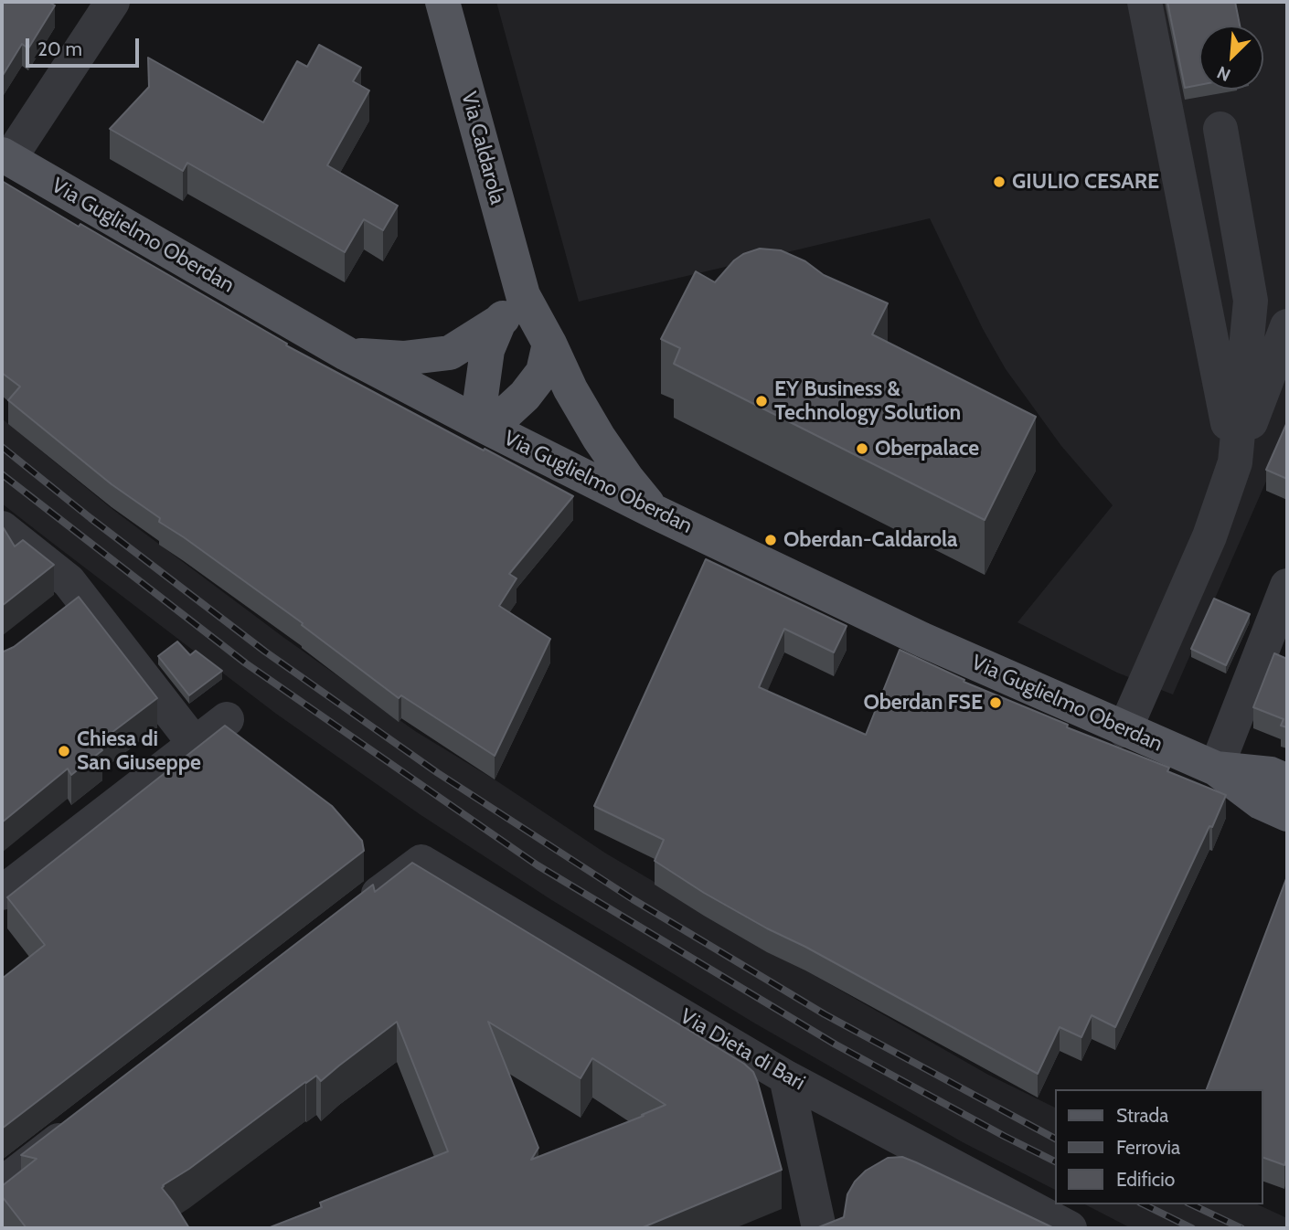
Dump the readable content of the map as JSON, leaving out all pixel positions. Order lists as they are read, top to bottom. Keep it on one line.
{"streets":{"main road":["Via Caldarola","Via Guglielmo Oberdan"],"street":["Via Dieta di Bari"]},"crossings":[["Via Caldarola","Via Guglielmo Oberdan"]],"places":["GIULIO CESARE","EY Business & Technology Solution","Oberpalace","Oberdan-Caldarola","Oberdan FSE","Chiesa di San Giuseppe"],"legend":["Strada","Ferrovia","Edificio"],"scale_bar":"20 m","north":"bottom left"}
